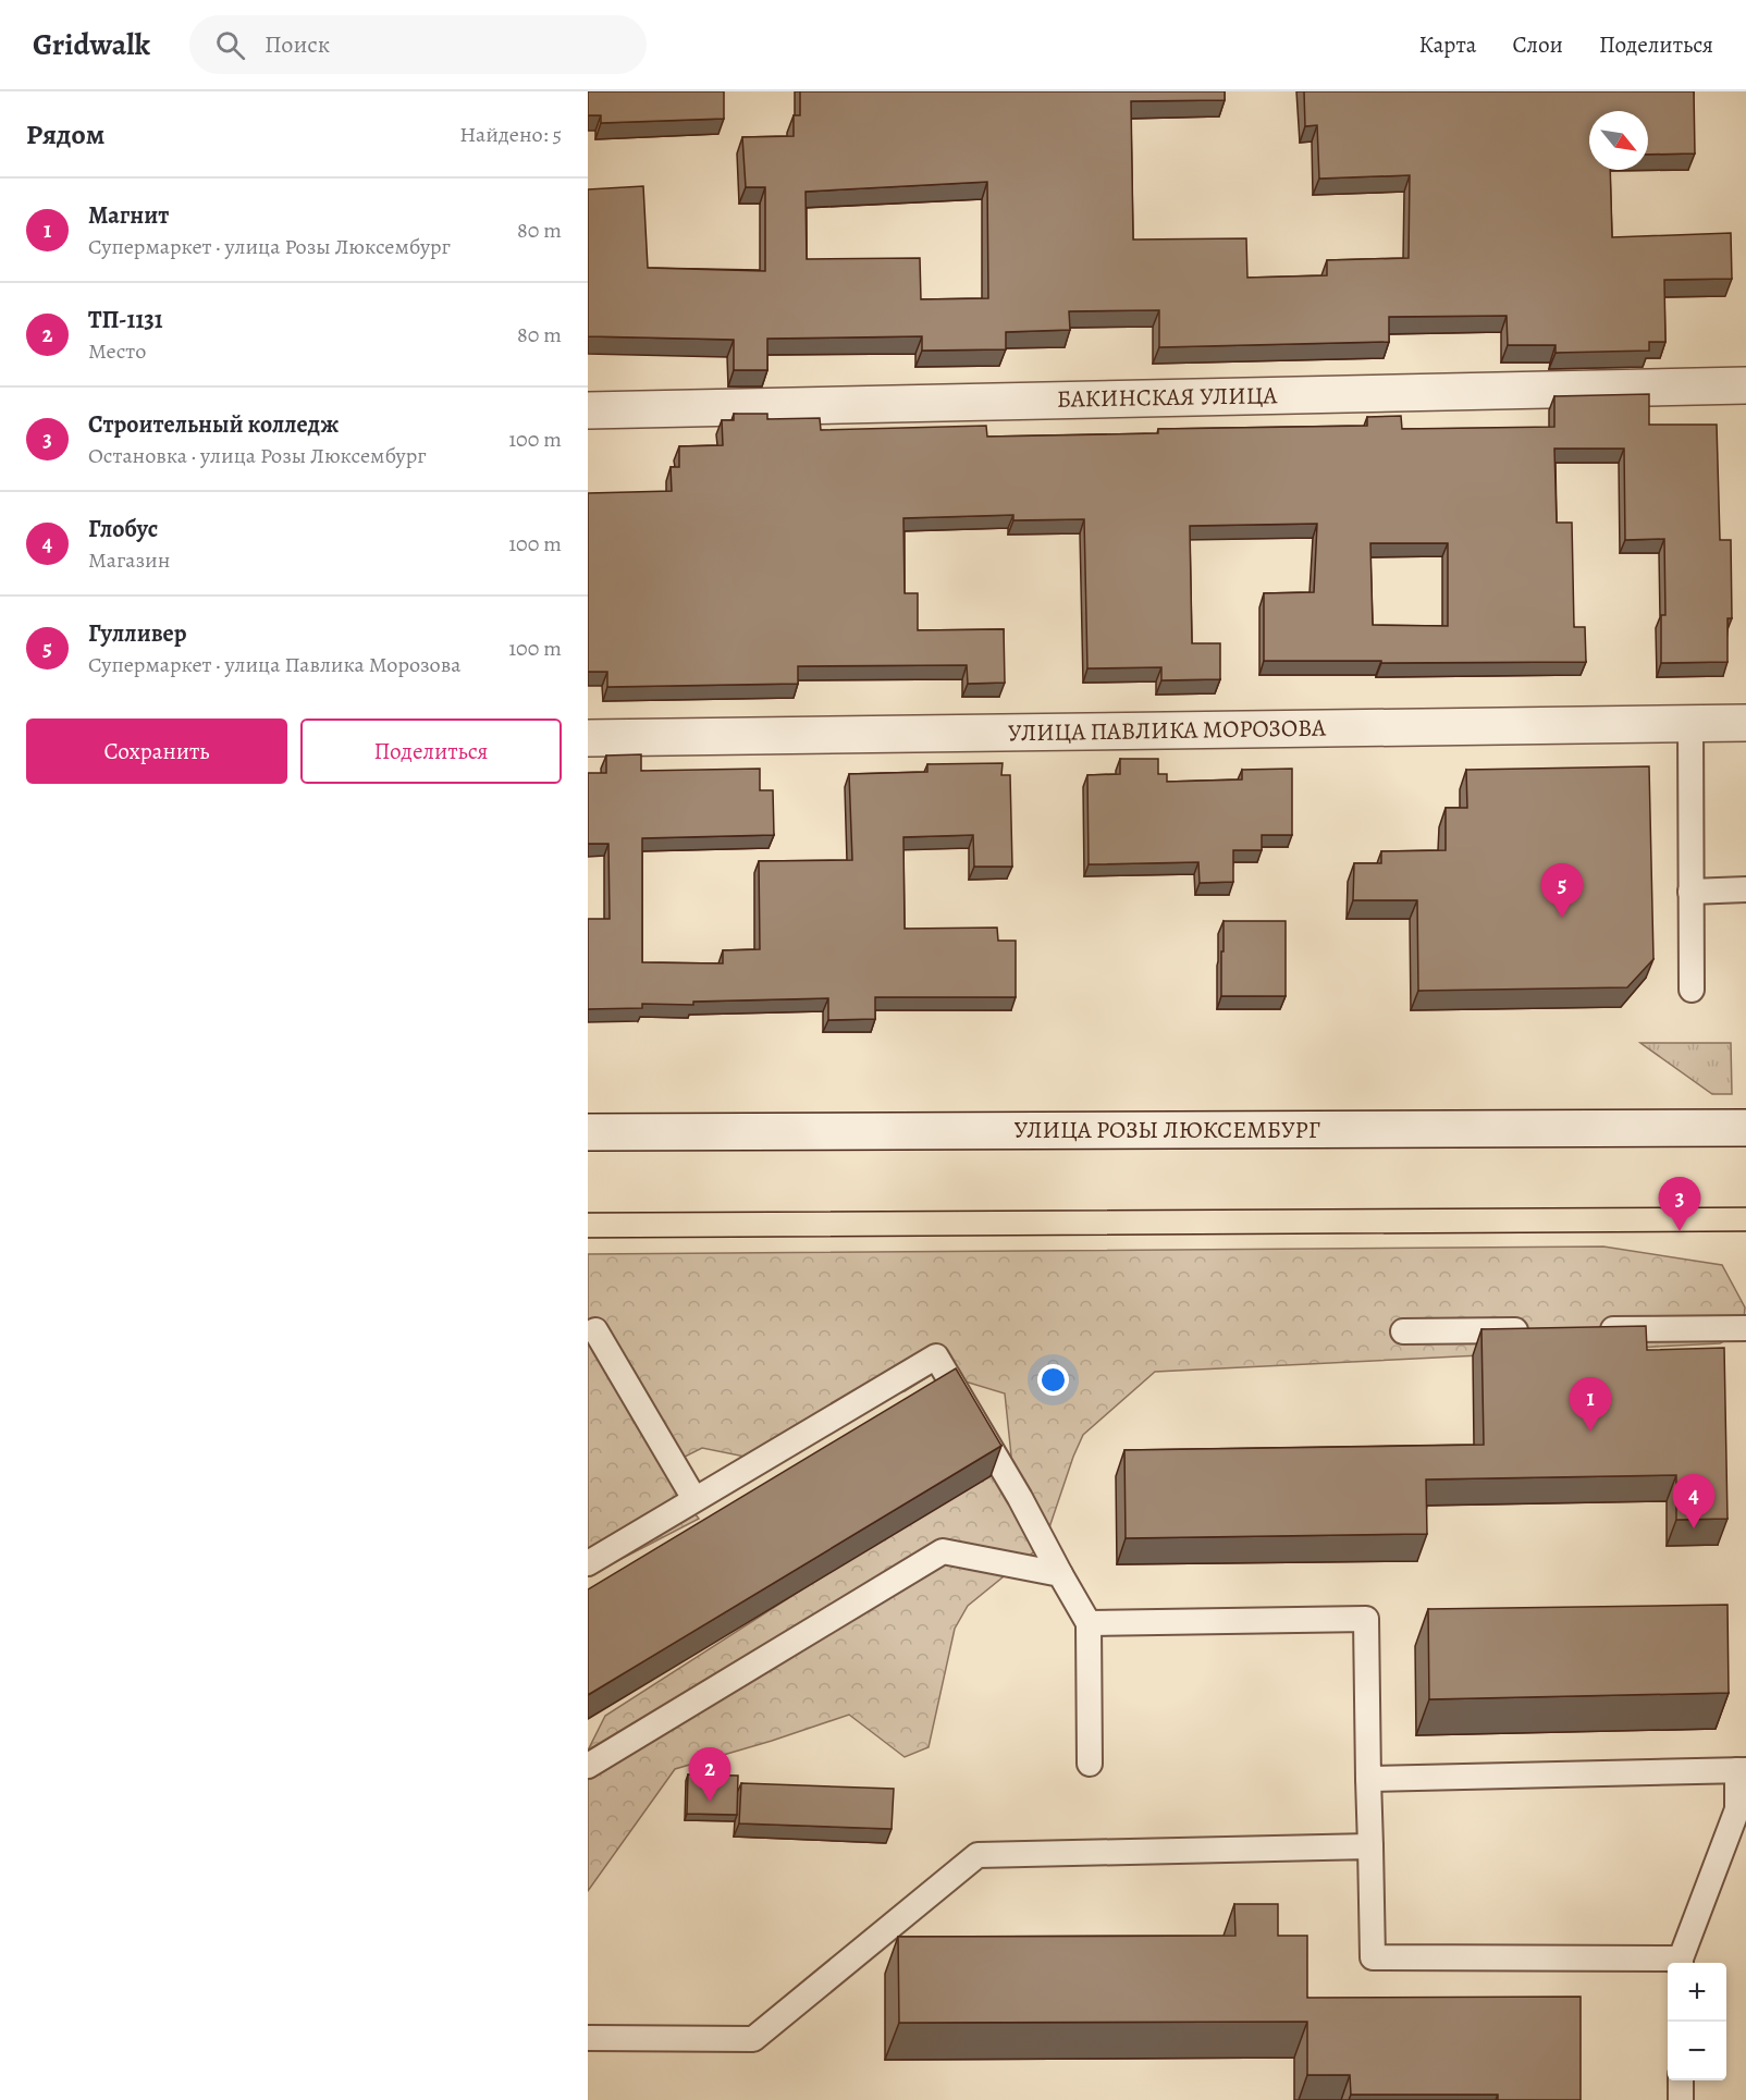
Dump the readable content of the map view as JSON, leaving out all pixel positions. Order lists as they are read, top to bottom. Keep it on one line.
{"streets":{"street":["БАКИНСКАЯ УЛИЦА","УЛИЦА ПАВЛИКА МОРОЗОВА","УЛИЦА РОЗЫ ЛЮКСЕМБУРГ"]},"north":"bottom right","page":{"header":"Gridwalk","search":"Поиск","nav":["Карта","Слои","Поделиться"],"heading":["Рядом","Найдено: 5"],"list":[{"mark":"1","name":"Магнит","note":"Супермаркет · улица Розы Люксембург","value":"80 m"},{"mark":"2","name":"ТП-1131","note":"Место","value":"80 m"},{"mark":"3","name":"Строительный колледж","note":"Остановка · улица Розы Люксембург","value":"100 m"},{"mark":"4","name":"Глобус","note":"Магазин","value":"100 m"},{"mark":"5","name":"Гулливер","note":"Супермаркет · улица Павлика Морозова","value":"100 m"}],"buttons":["Сохранить","Поделиться"],"pins":["5","3","1","4","2"],"map_buttons":["+","−"]}}
